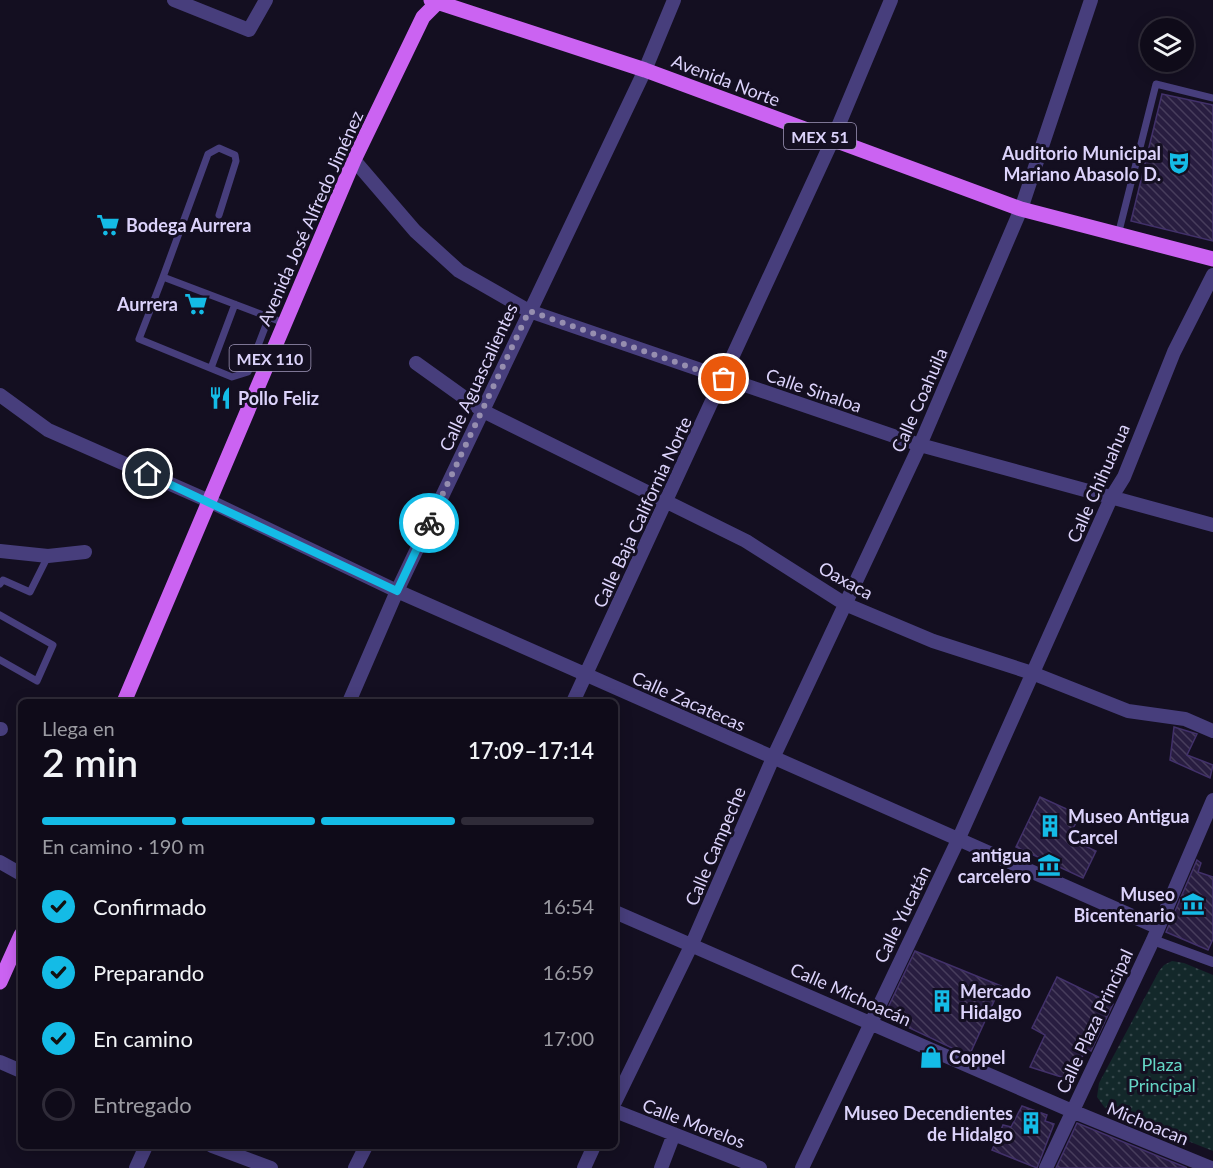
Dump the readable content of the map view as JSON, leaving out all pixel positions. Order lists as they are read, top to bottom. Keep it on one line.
{"streets":{"main road":["Avenida Norte","MEX 51","Avenida José Alfredo Jiménez","MEX 110"],"street":["Calle Aguascalientes","Calle Sinaloa","Calle Coahuila","Calle Chihuahua","Calle Baja California Norte","Oaxaca","Calle Zacatecas","Calle Campeche","Calle Yucatán","Calle Michoacán","Calle Plaza Principal","Calle Morelos","Michoacan"]},"crossings":[["Avenida Norte","Avenida José Alfredo Jiménez"],["Avenida Norte","Calle Aguascalientes"],["Avenida Norte","Calle Coahuila"],["Avenida Norte","Calle Baja California Norte"],["Avenida José Alfredo Jiménez","Calle Sinaloa"],["Avenida José Alfredo Jiménez","Calle Zacatecas"],["Calle Aguascalientes","Calle Sinaloa"],["Calle Aguascalientes","Oaxaca"],["Calle Aguascalientes","Calle Zacatecas"],["Calle Sinaloa","Calle Coahuila"],["Calle Sinaloa","Calle Chihuahua"],["Calle Sinaloa","Calle Baja California Norte"],["Calle Coahuila","Oaxaca"],["Calle Coahuila","Calle Campeche"],["Calle Chihuahua","Oaxaca"],["Calle Chihuahua","Calle Yucatán"],["Calle Baja California Norte","Oaxaca"],["Calle Baja California Norte","Calle Zacatecas"],["Oaxaca","Calle Campeche"],["Oaxaca","Calle Yucatán"],["Calle Zacatecas","Calle Campeche"],["Calle Zacatecas","Calle Yucatán"],["Calle Zacatecas","Calle Plaza Principal"],["Calle Campeche","Calle Michoacán"],["Calle Yucatán","Calle Michoacán"],["Calle Michoacán","Calle Plaza Principal"],["Calle Michoacán","Michoacan"],["Calle Plaza Principal","Michoacan"]],"parks":["Plaza Principal"],"places":{"theatre":["Auditorio Municipal Mariano Abasolo D."],"supermarket":["Bodega Aurrera","Aurrera"],"restaurant":["Pollo Feliz"],"building":["Museo Antigua Carcel","Mercado Hidalgo","Museo Decendientes de Hidalgo"],"museum":["antigua carcelero","Museo Bicentenario"],"shop":["Coppel"]},"page":{"heading":["2 min","Llega en","17:09–17:14"],"bar":"En camino · 190 m","list":[["Confirmado","16:54"],["Preparando","16:59"],["En camino","17:00"],"Entregado"]}}
